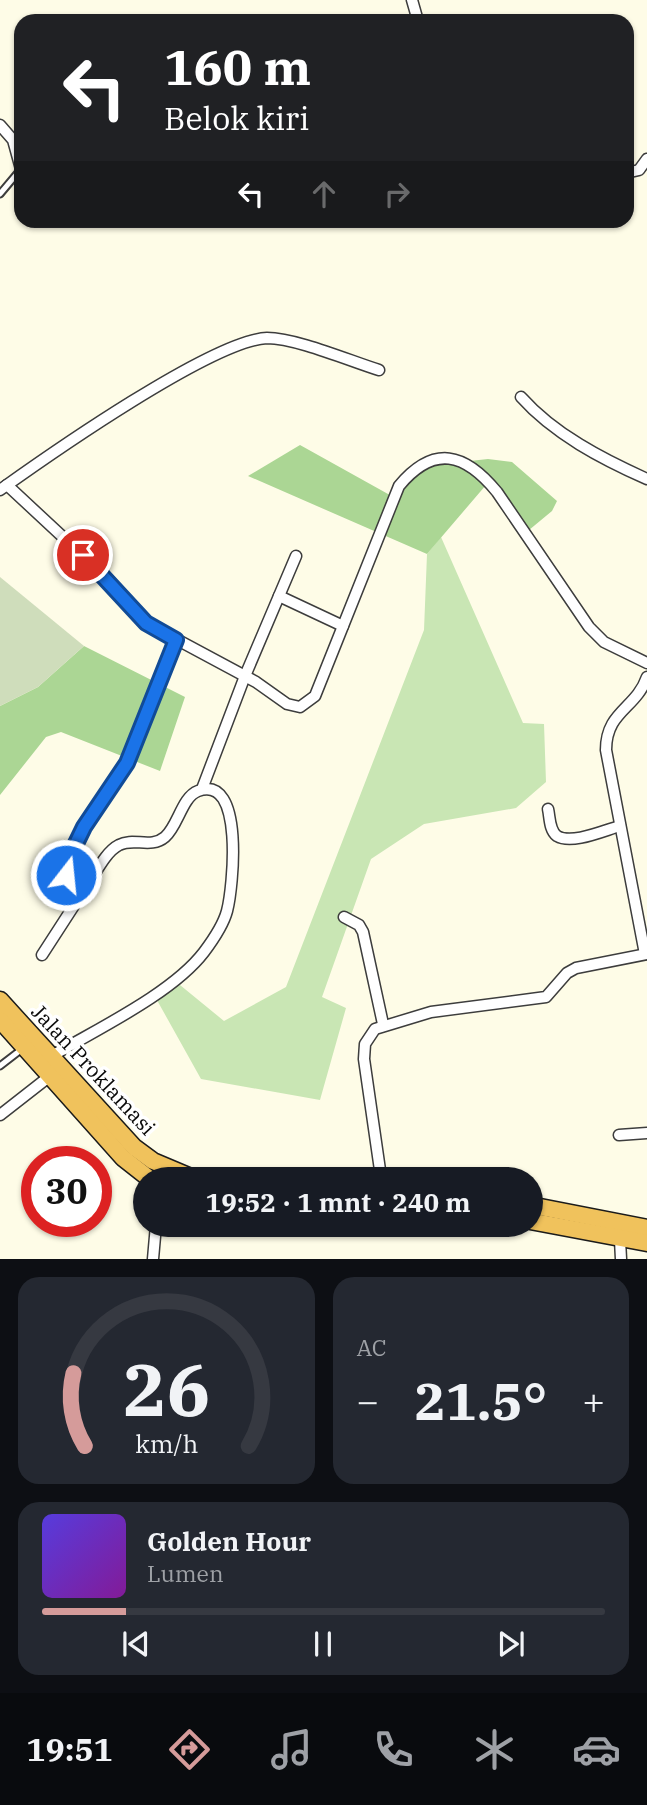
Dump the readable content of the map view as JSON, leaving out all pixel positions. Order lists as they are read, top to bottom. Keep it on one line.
{"streets":{"highway":["Jalan Proklamasi"]},"page":{"turn":["160 m","Belok kiri"],"limit":"30","trip":"19:52 · 1 mnt · 240 m","tile":"AC","heat":["−","21.5°","+"],"song":["Golden Hour","Lumen"],"tabs":"19:51","gauge":["26","km/h"]}}
